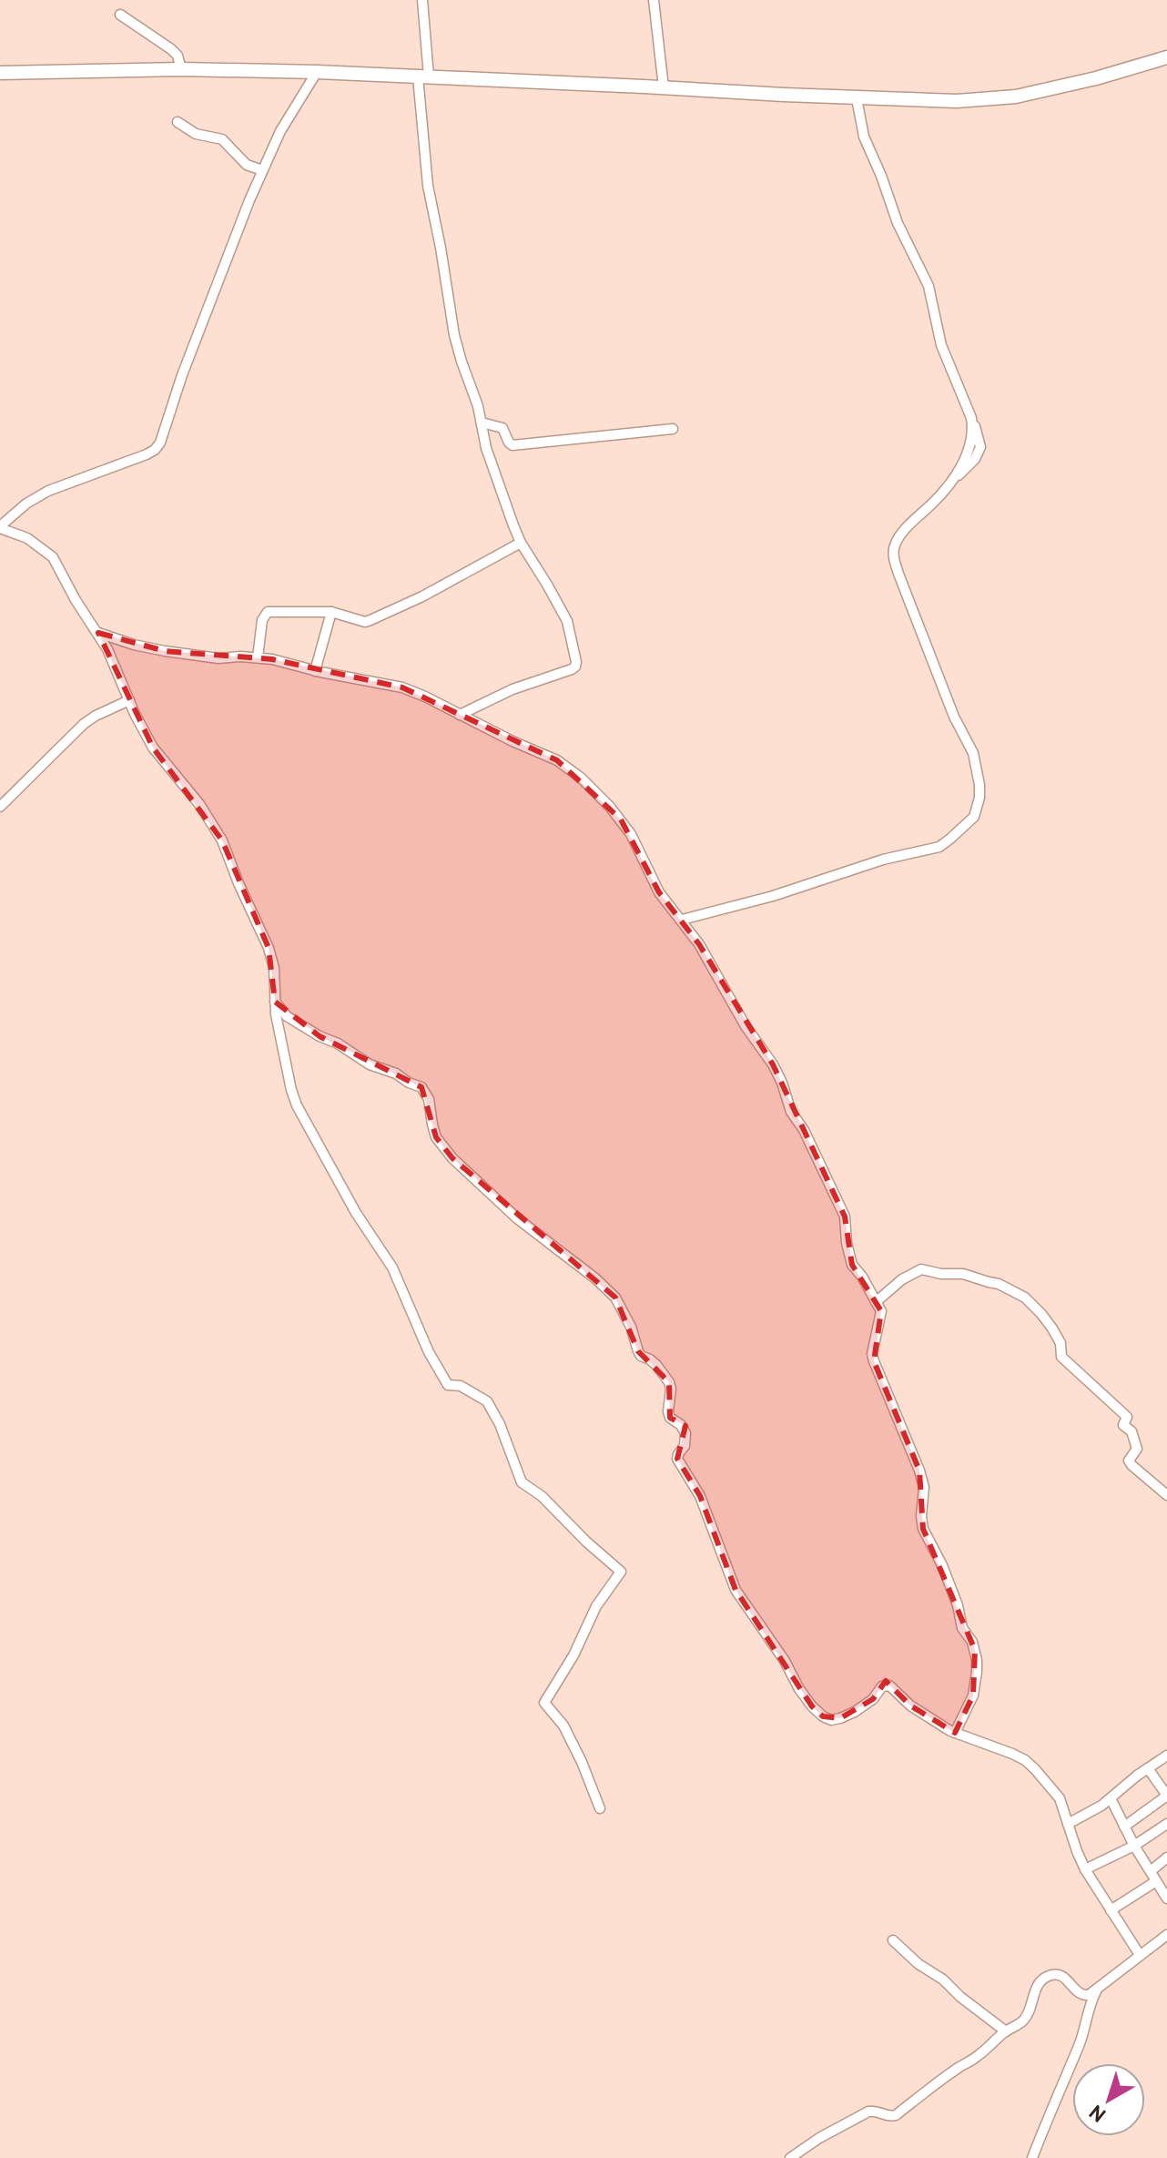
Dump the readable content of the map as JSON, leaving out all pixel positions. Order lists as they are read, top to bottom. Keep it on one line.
{"north":"bottom left"}
